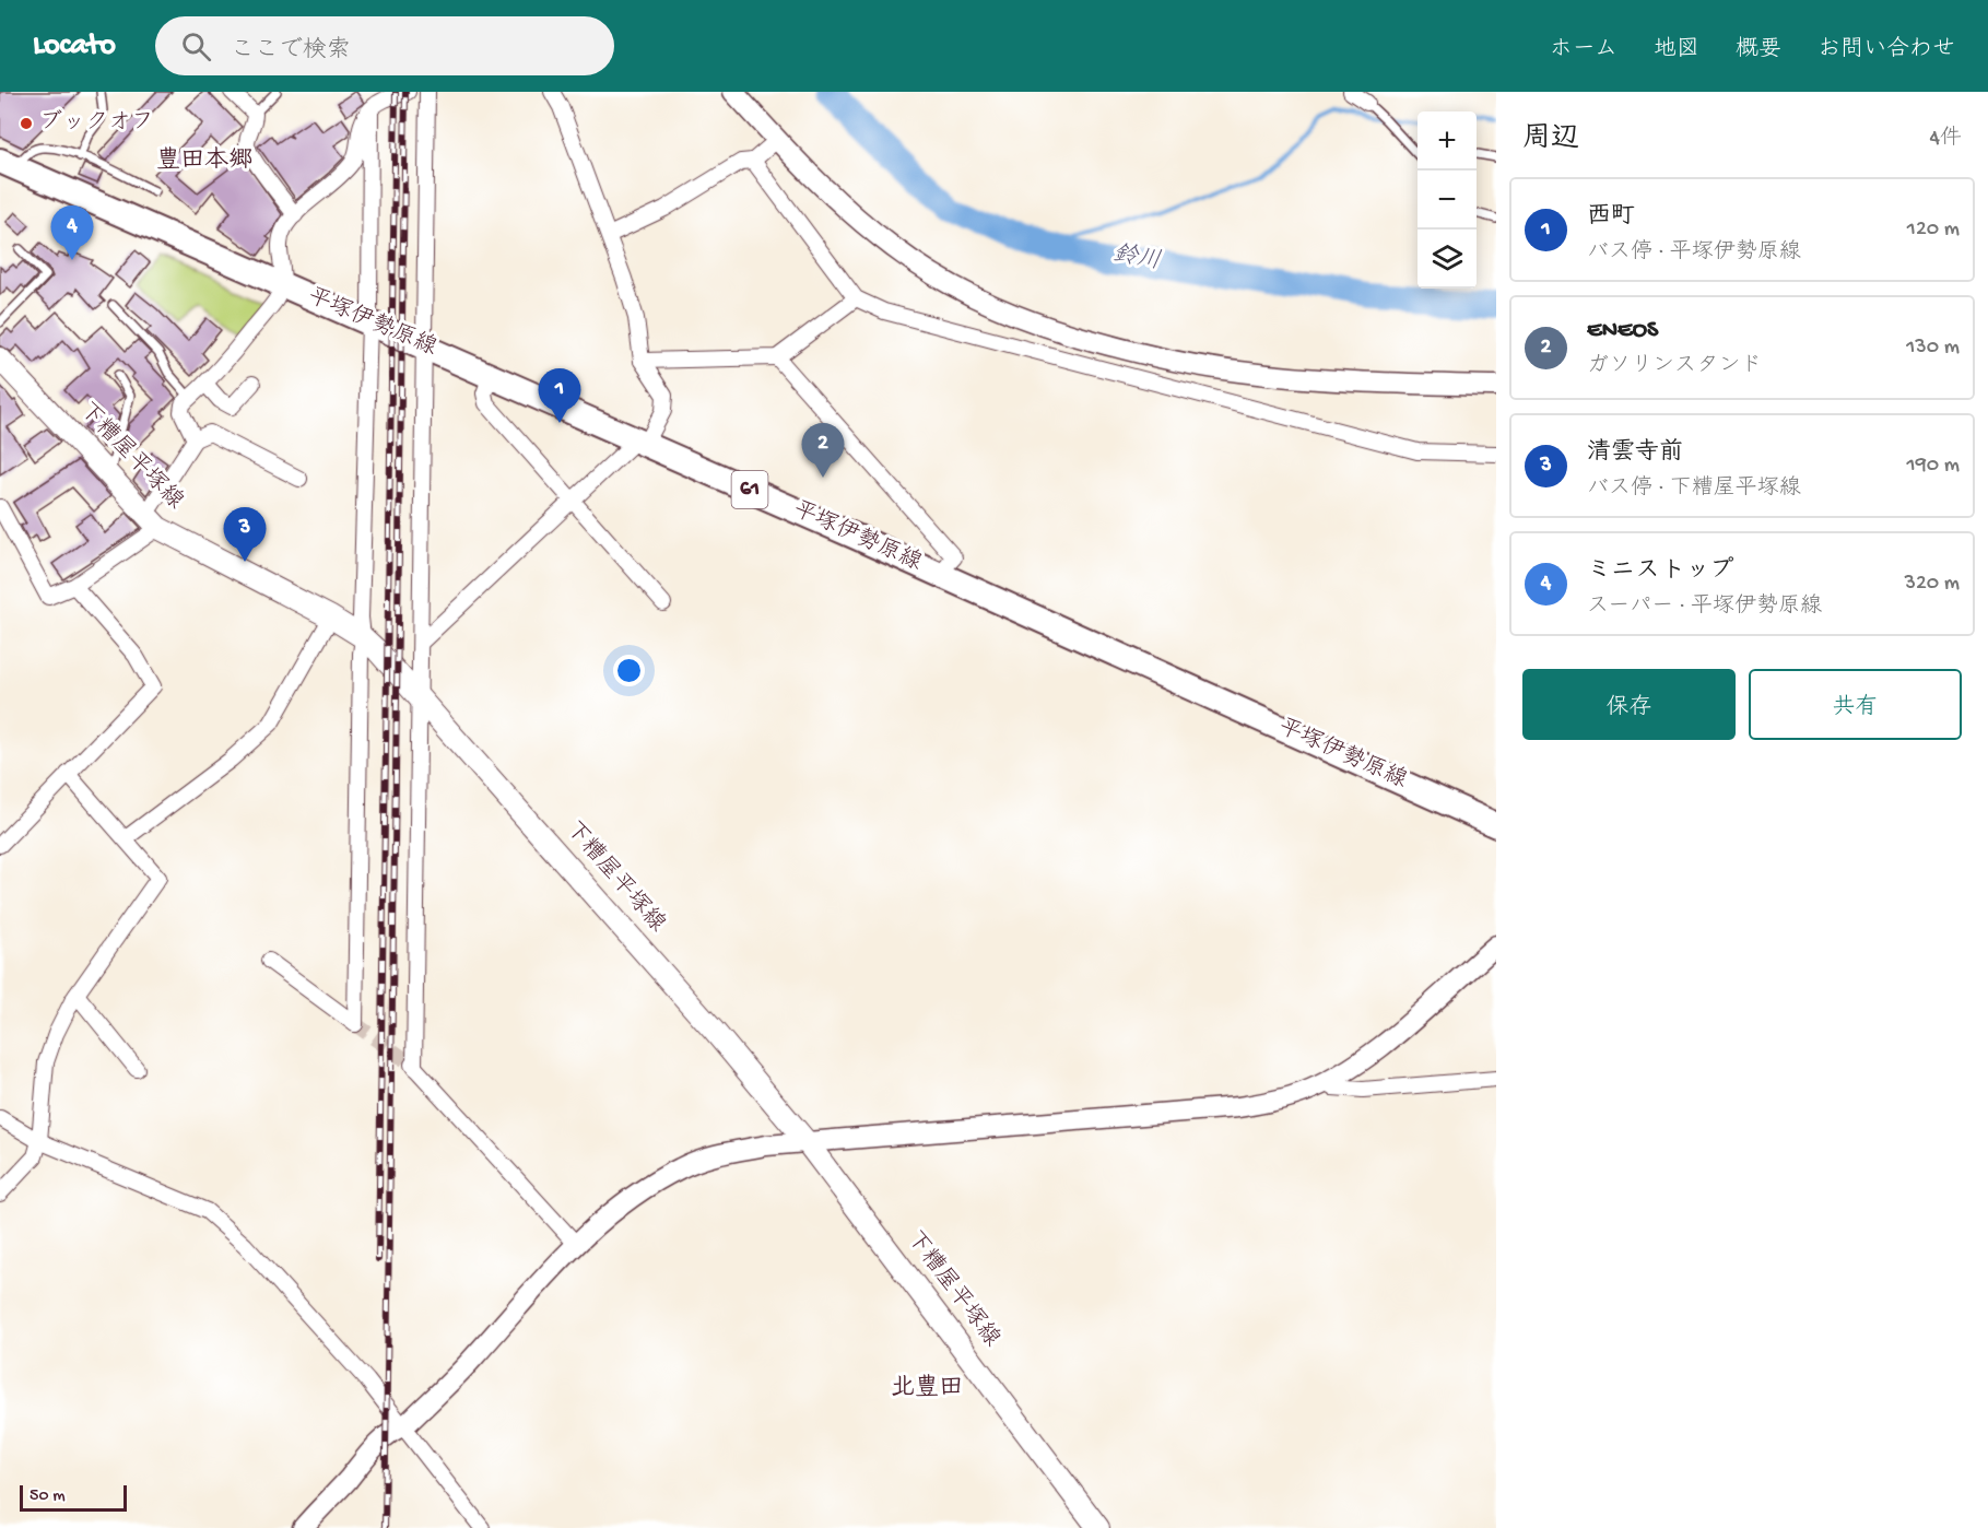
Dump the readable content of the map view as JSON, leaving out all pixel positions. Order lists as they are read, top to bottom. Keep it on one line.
{"streets":{"main road":["平塚伊勢原線","下糟屋平塚線","61"]},"districts":["豊田本郷","北豊田"],"water":["鈴川"],"places":["ブックオフ"],"scale_bar":"50 m","page":{"header":"Locato","search":"ここで検索","nav":["ホーム","地図","概要","お問い合わせ"],"heading":["周辺","4件"],"map_buttons":["+","−"],"list":[{"mark":"1","name":"西町","note":"バス停 · 平塚伊勢原線","value":"120 m"},{"mark":"2","name":"ENEOS","note":"ガソリンスタンド","value":"130 m"},{"mark":"3","name":"清雲寺前","note":"バス停 · 下糟屋平塚線","value":"190 m"},{"mark":"4","name":"ミニストップ","note":"スーパー · 平塚伊勢原線","value":"320 m"}],"pins":["4","1","2","3"],"buttons":["保存","共有"],"scale":"50 m"}}
